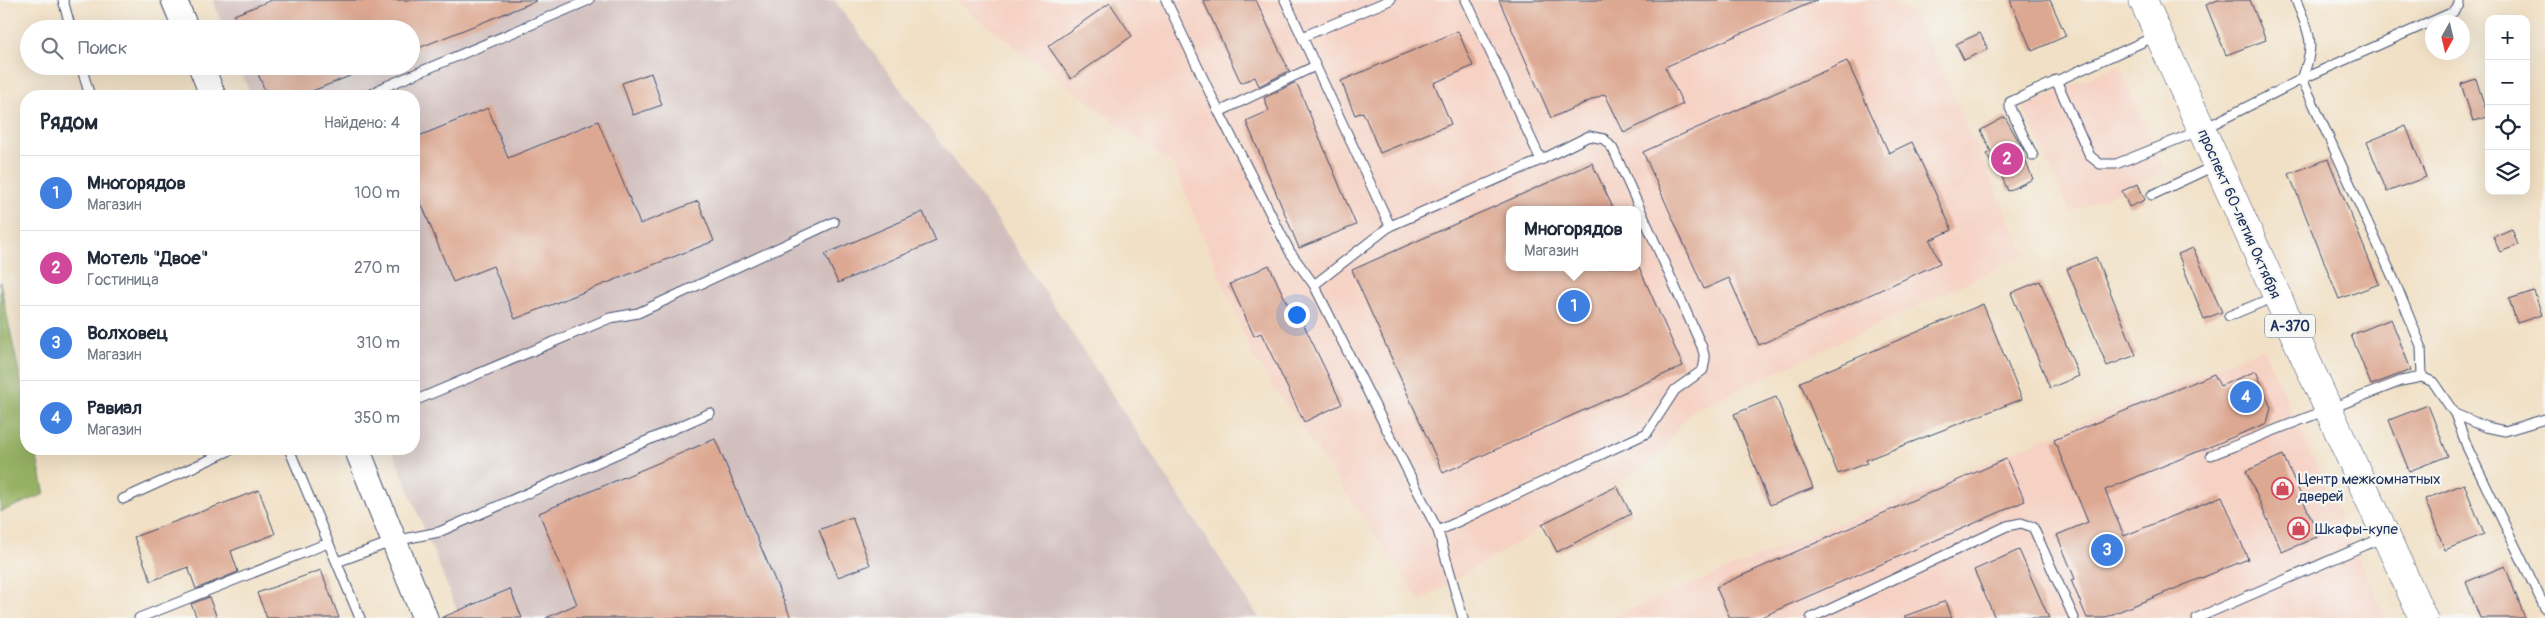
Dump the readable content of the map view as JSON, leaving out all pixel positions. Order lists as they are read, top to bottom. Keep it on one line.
{"streets":{"highway":["проспект 60-летия Октября","А-370"]},"places":{"shop":["Центр межкомнатных дверей","Шкафы-купе"]},"north":"bottom","page":{"map_buttons":["+","−"],"search":"Поиск","heading":["Рядом","Найдено: 4"],"pins":["2","1","4","3"],"list":[{"mark":"1","name":"Многорядов","note":"Магазин","value":"100 m"},{"mark":"2","name":"Мотель \"Двое\"","note":"Гостиница","value":"270 m"},{"mark":"3","name":"Волховец","note":"Магазин","value":"310 m"},{"mark":"4","name":"Равиал","note":"Магазин","value":"350 m"}],"popup":["Многорядов","Магазин"]}}
